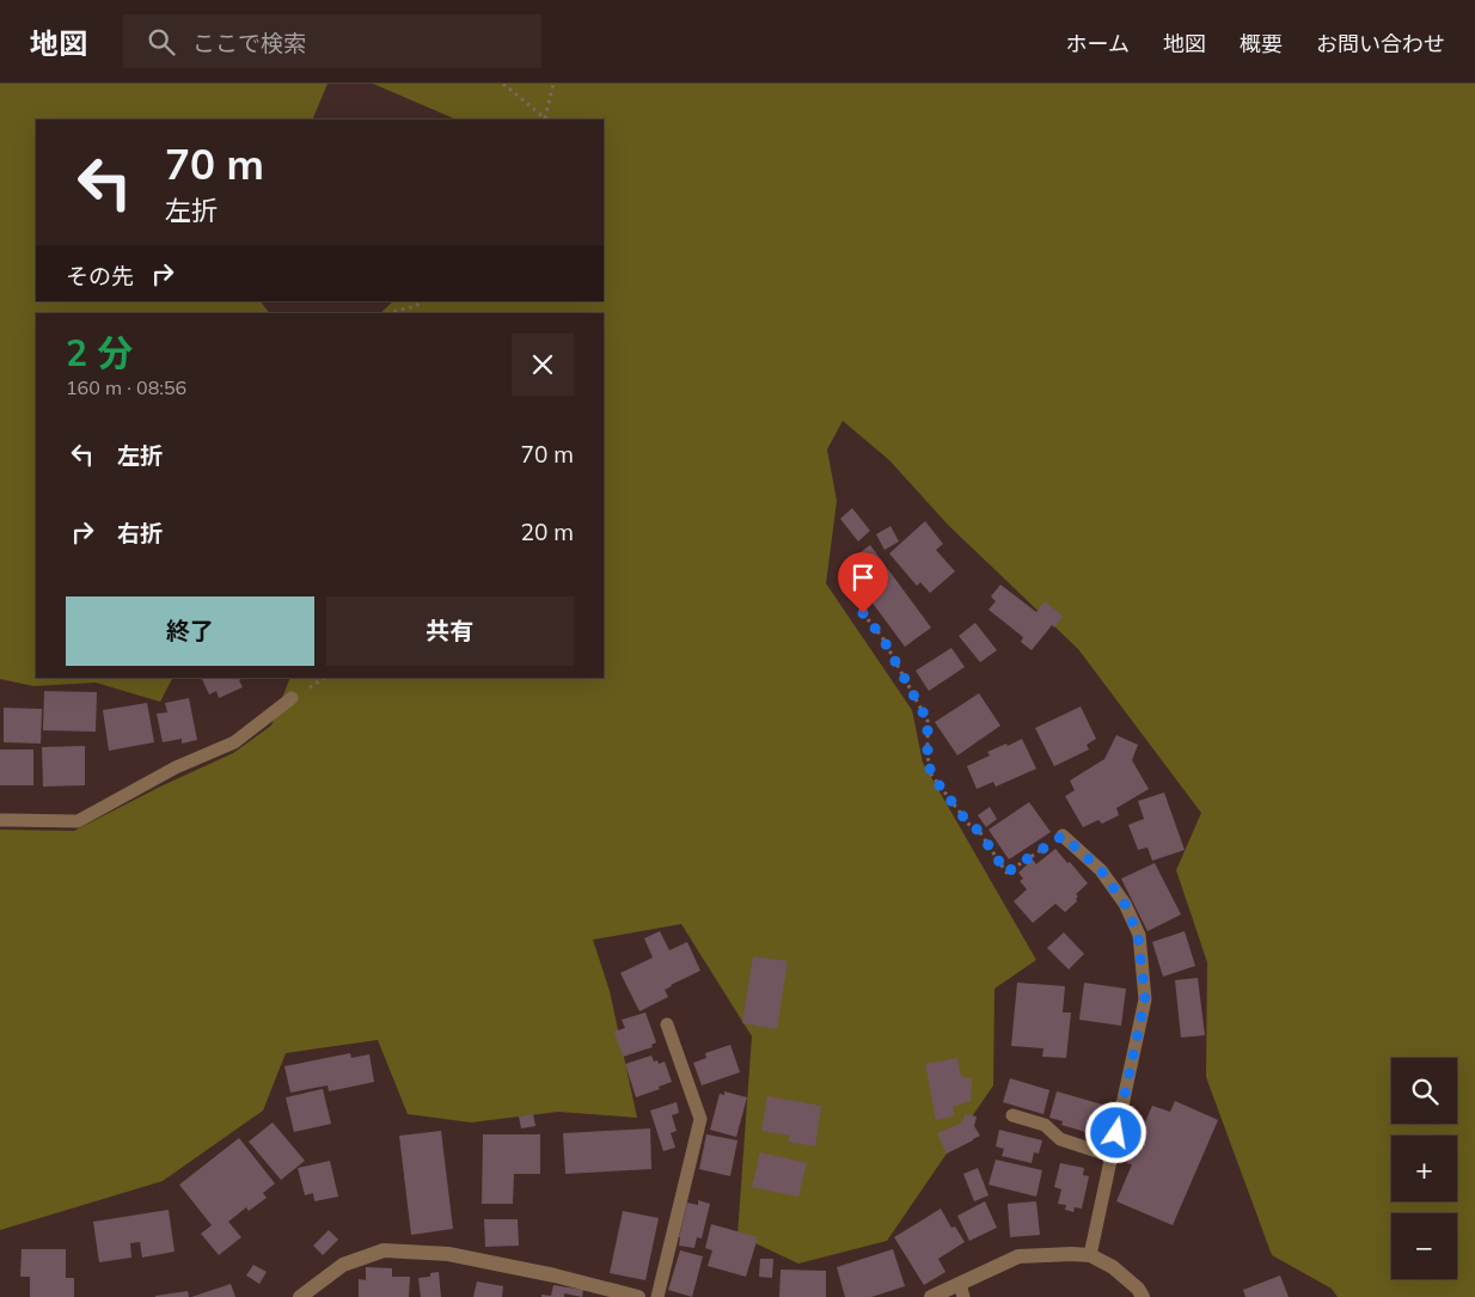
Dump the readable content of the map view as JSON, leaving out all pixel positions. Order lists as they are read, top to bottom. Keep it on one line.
{"page":{"header":"地図","search":"ここで検索","nav":["ホーム","地図","概要","お問い合わせ"],"turn":["70 m","左折"],"then":"その先","heading":["2 分","160 m · 08:56"],"list":[{"name":"左折","value":"70 m"},{"name":"右折","value":"20 m"}],"buttons":["終了","共有"],"map_buttons":["+","−"]}}
